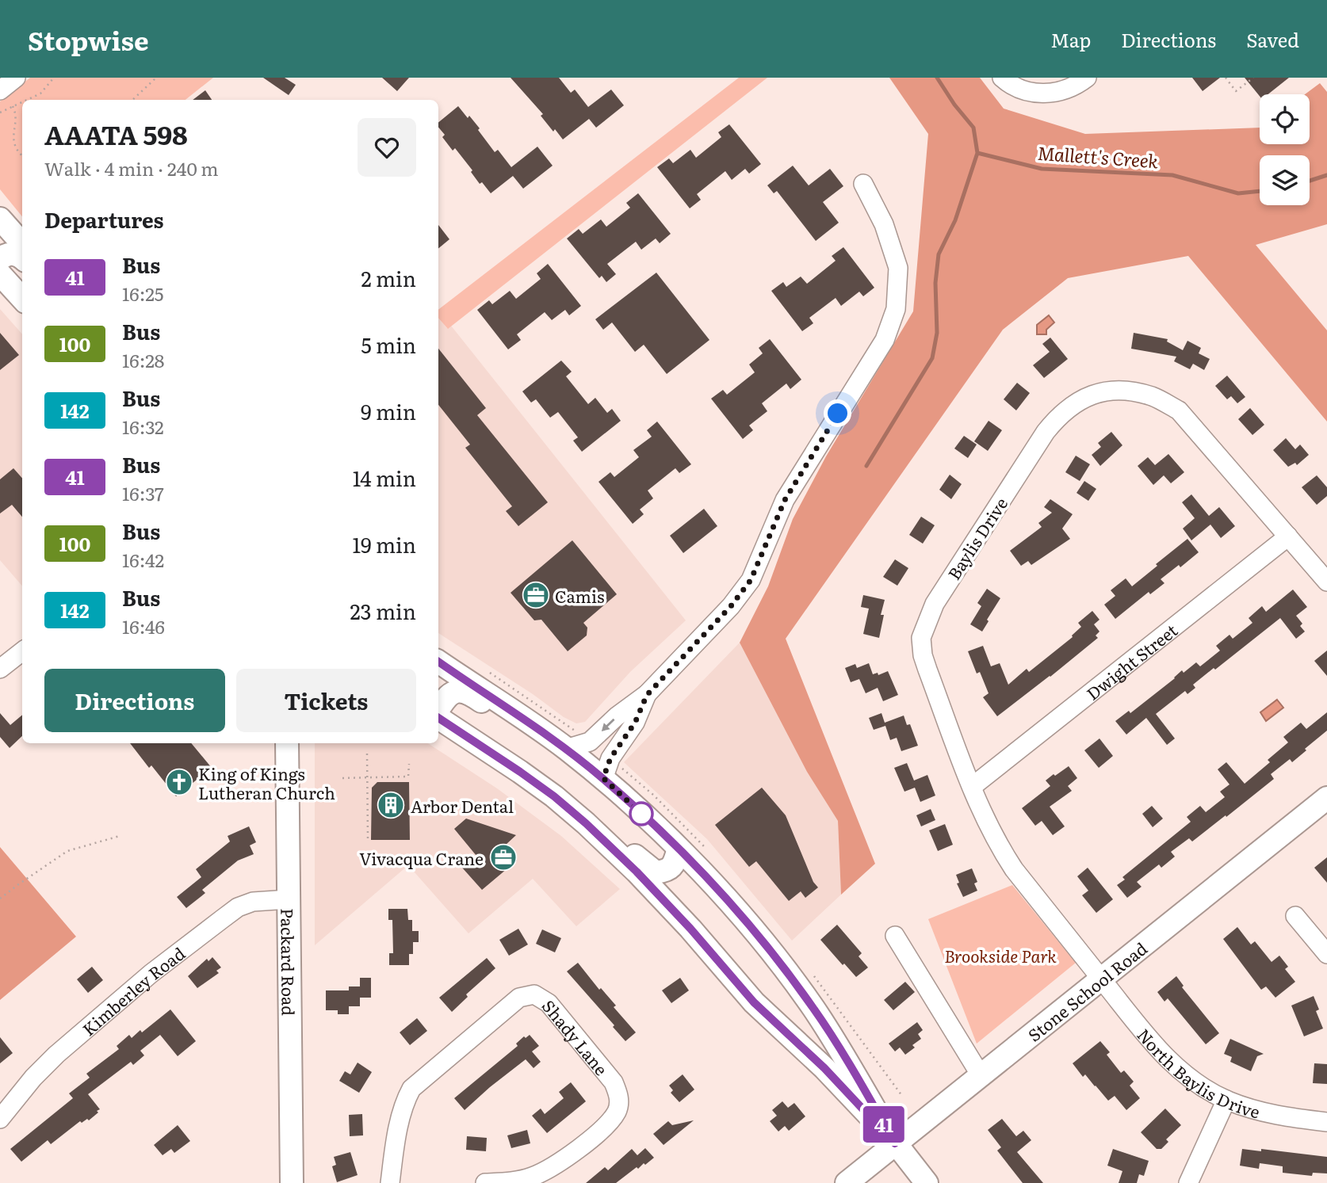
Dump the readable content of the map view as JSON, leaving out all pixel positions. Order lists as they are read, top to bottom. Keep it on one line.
{"streets":{"main road":["Packard Road","Stone School Road"],"street":["Baylis Drive","Dwight Street","Kimberley Road","Shady Lane","North Baylis Drive"]},"crossings":[["Baylis Drive","Dwight Street"],["Baylis Drive","Stone School Road"],["Baylis Drive","North Baylis Drive"],["Packard Road","Kimberley Road"],["Stone School Road","North Baylis Drive"]],"water":["Mallett's Creek"],"parks":["Brookside Park"],"places":{"office":["Camis","Vivacqua Crane"],"church":["King of Kings Lutheran Church"],"building":["Arbor Dental"]},"lines":["bus line 41"],"page":{"header":"Stopwise","nav":["Map","Directions","Saved"],"on_map":"41","heading":[["AAATA 598","Walk · 4 min · 240 m"],"Departures"],"list":[{"mark":"41","name":"Bus","note":"16:25","value":"2 min"},{"mark":"100","name":"Bus","note":"16:28","value":"5 min"},{"mark":"142","name":"Bus","note":"16:32","value":"9 min"},{"mark":"41","name":"Bus","note":"16:37","value":"14 min"},{"mark":"100","name":"Bus","note":"16:42","value":"19 min"},{"mark":"142","name":"Bus","note":"16:46","value":"23 min"}],"buttons":["Directions","Tickets"]}}
